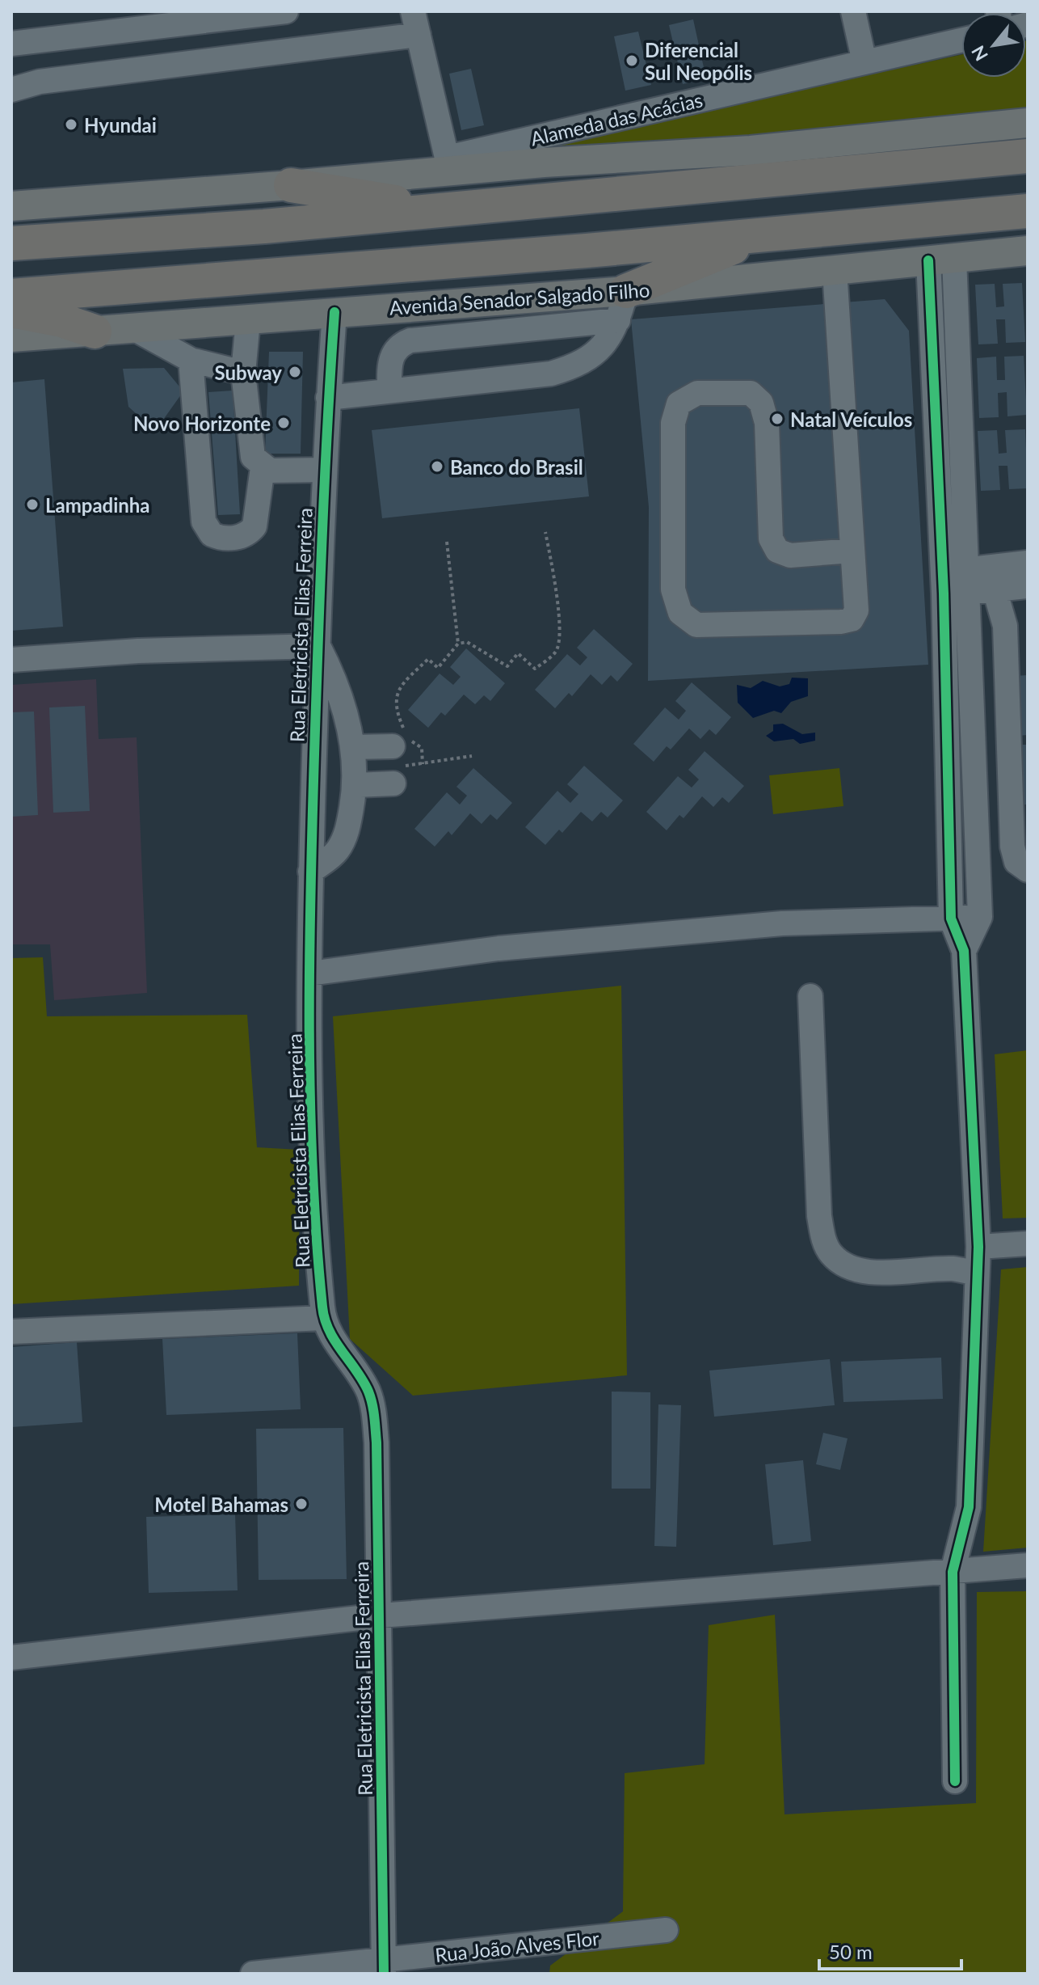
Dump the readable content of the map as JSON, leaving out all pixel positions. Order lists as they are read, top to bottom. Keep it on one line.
{"streets":{"main road":["Avenida Senador Salgado Filho"],"street":["Alameda das Acácias","Rua Eletricista Elias Ferreira","Rua João Alves Flor"]},"crossings":[["Avenida Senador Salgado Filho","Rua Eletricista Elias Ferreira"],["Rua Eletricista Elias Ferreira","Rua João Alves Flor"]],"places":["Diferencial Sul Neopólis","Hyundai","Subway","Natal Veículos","Novo Horizonte","Banco do Brasil","Lampadinha","Motel Bahamas"],"scale_bar":"50 m","north":"bottom left"}
